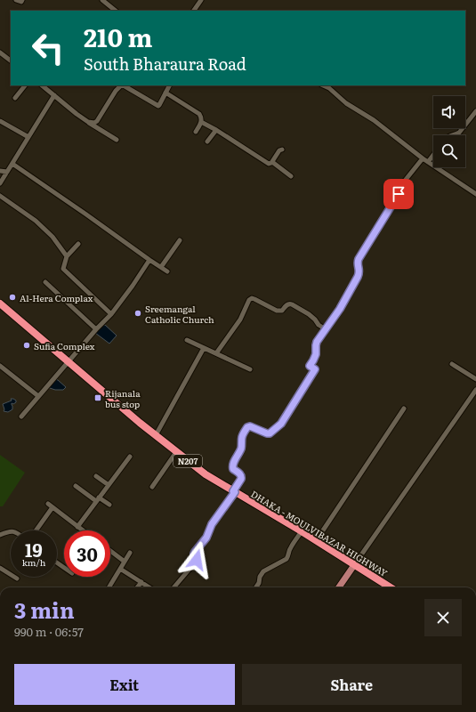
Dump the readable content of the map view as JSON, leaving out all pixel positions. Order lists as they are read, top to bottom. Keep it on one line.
{"streets":{"highway":["N207","DHAKA - MOULVIBAZAR HIGHWAY"]},"places":{"other":["Al-Hera Complax","Sreemangal Catholic Church","Sufia Complex"],"transit":["Rijanala bus stop"]},"page":{"turn":["210 m","South Bharaura Road"],"speed":"19 km/h","limit":"30","heading":["3 min","990 m · 06:57"],"buttons":["Exit","Share"]}}
